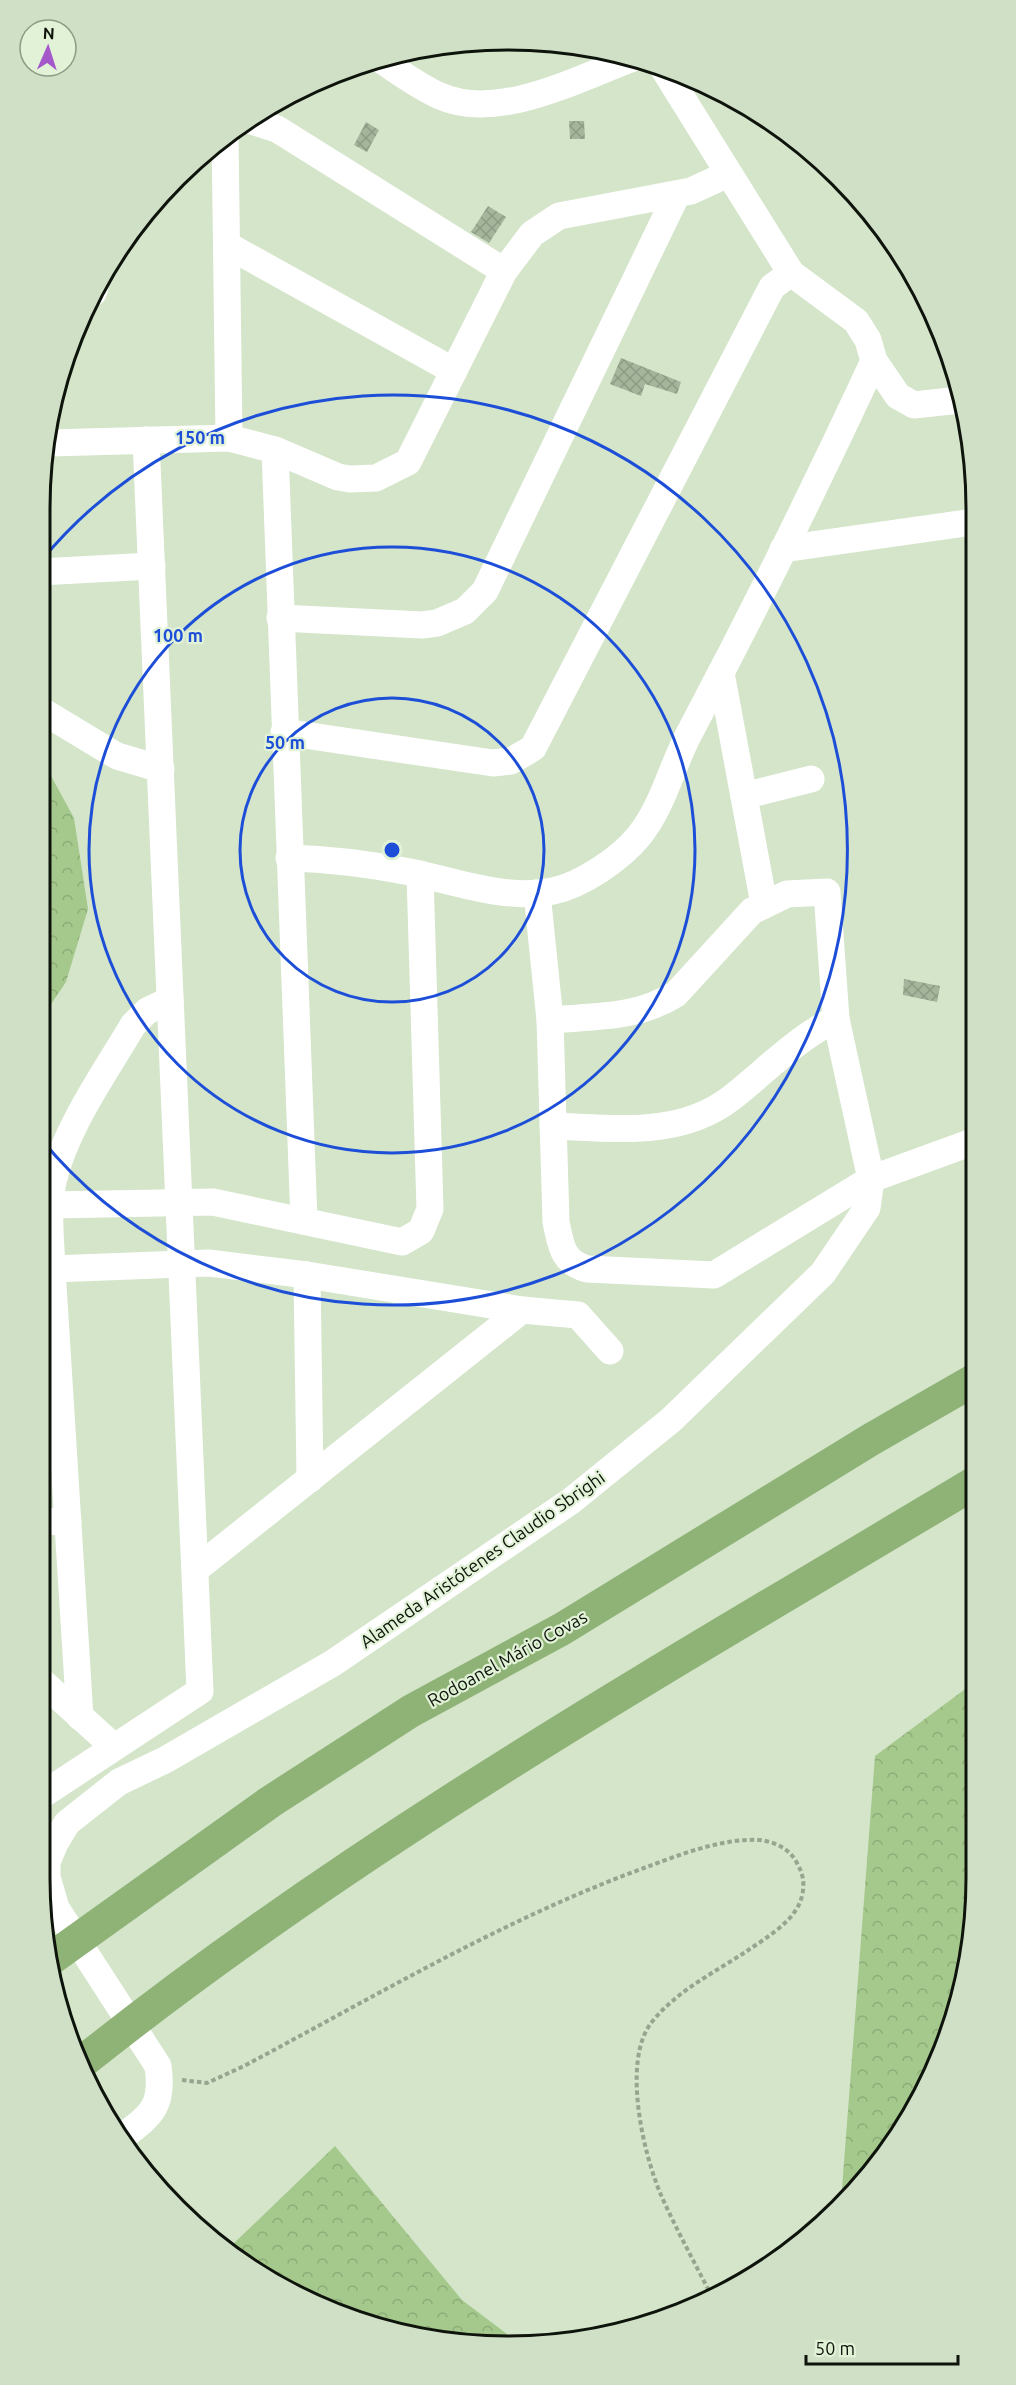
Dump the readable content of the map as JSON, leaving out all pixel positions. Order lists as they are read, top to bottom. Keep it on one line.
{"streets":{"highway":["Rodoanel Mário Covas"],"street":["Alameda Aristótenes Claudio Sbrighi"]},"scale_bar":"50 m","north":"top","rings":["150 m","100 m","50 m"]}
